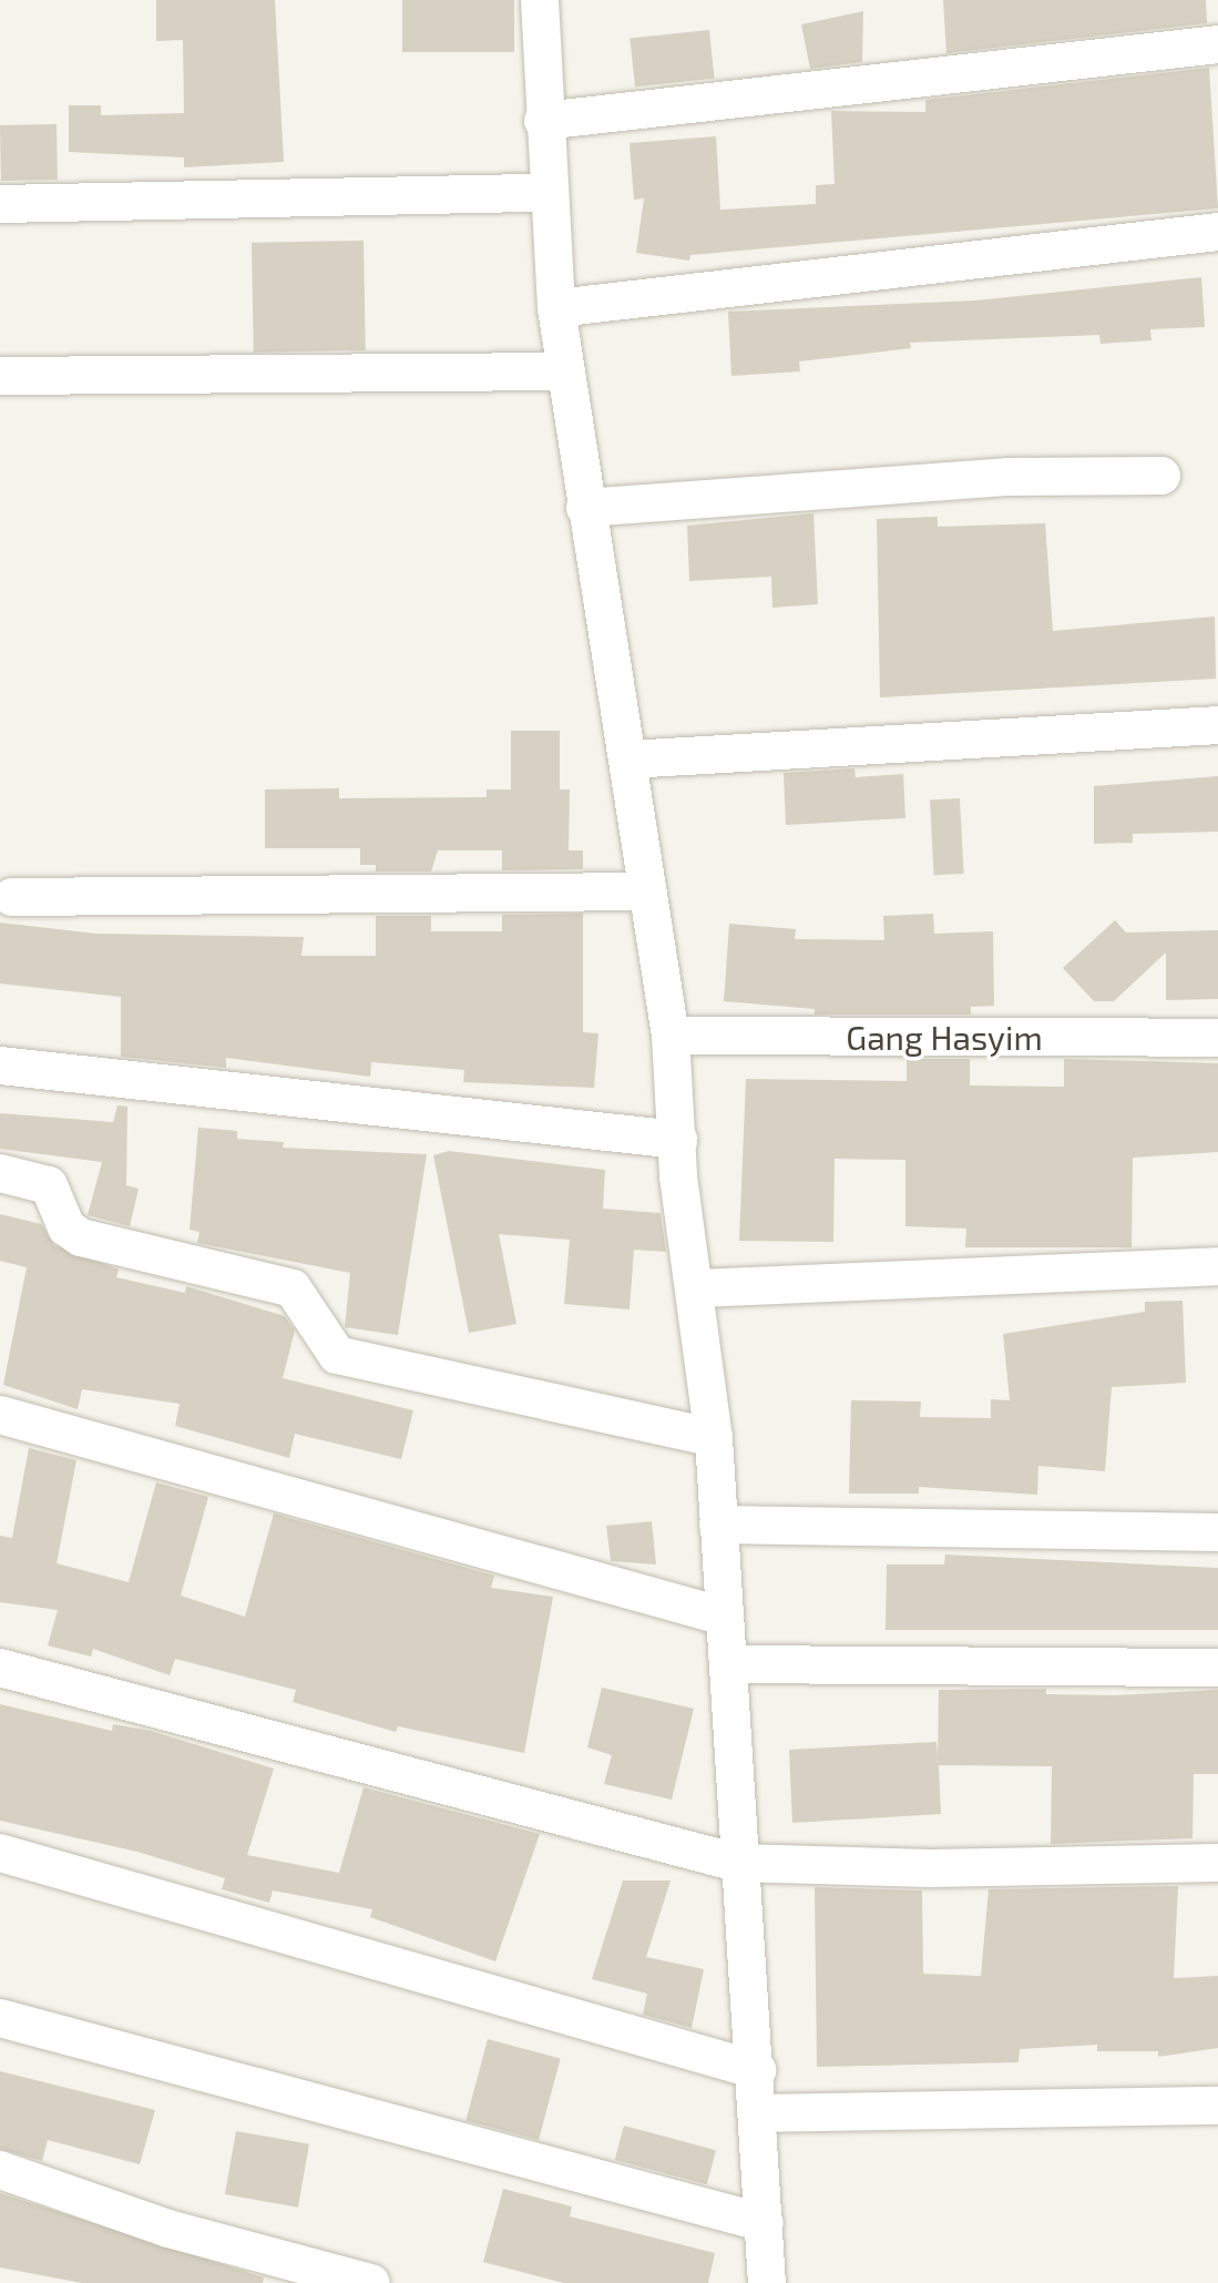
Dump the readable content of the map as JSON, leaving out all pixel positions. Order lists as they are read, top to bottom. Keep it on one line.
{"streets":{"street":["Gang Hasyim"]}}
